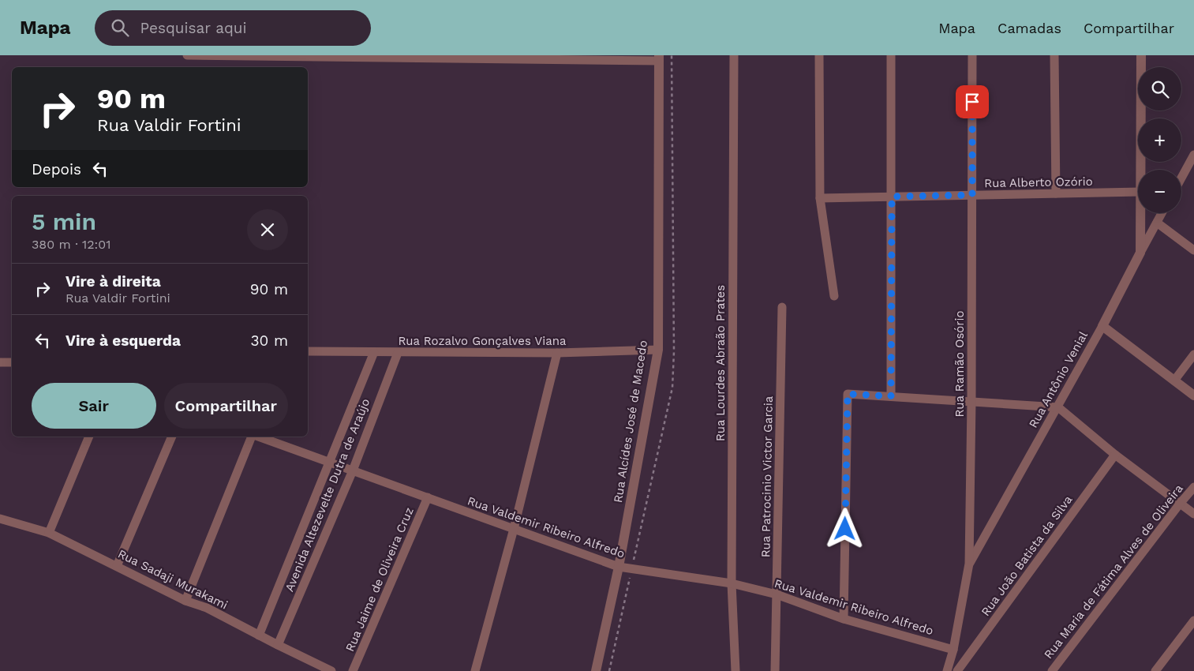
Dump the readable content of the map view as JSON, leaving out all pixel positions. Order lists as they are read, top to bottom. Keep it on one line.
{"streets":{"street":["Rua Alberto Ozório","Rua Rozalvo Gonçalves Viana","Rua Lourdes Abraão Prates","Rua Ramão Osório","Rua Antônio Venial","Rua Alcídes José de Macedo","Rua Patrocinio Victor Garcia","Avenida Altezevelte Dutra de Araújo","Rua Valdemir Ribeiro Alfredo","Rua João Batista da Silva","Rua Maria de Fátima Alves de Oliveira","Rua Sadaji Murakami","Rua Jaime de Oliveira Cruz"]},"crossings":[["Rua Alberto Ozório","Rua Ramão Osório"],["Rua Rozalvo Gonçalves Viana","Rua Alcídes José de Macedo"],["Rua Rozalvo Gonçalves Viana","Avenida Altezevelte Dutra de Araújo"],["Rua Lourdes Abraão Prates","Rua Valdemir Ribeiro Alfredo"],["Rua Ramão Osório","Rua Antônio Venial"],["Rua Ramão Osório","Rua Valdemir Ribeiro Alfredo"],["Rua Alcídes José de Macedo","Rua Valdemir Ribeiro Alfredo"],["Rua Patrocinio Victor Garcia","Rua Valdemir Ribeiro Alfredo"],["Avenida Altezevelte Dutra de Araújo","Rua Valdemir Ribeiro Alfredo"],["Avenida Altezevelte Dutra de Araújo","Rua Sadaji Murakami"],["Rua Valdemir Ribeiro Alfredo","Rua Jaime de Oliveira Cruz"]],"page":{"header":"Mapa","search":"Pesquisar aqui","nav":["Mapa","Camadas","Compartilhar"],"map_buttons":["+","−"],"turn":["90 m","Rua Valdir Fortini"],"then":"Depois","heading":["5 min","380 m · 12:01"],"list":[{"name":"Vire à direita","note":"Rua Valdir Fortini","value":"90 m"},{"name":"Vire à esquerda","value":"30 m"}],"buttons":["Sair","Compartilhar"]}}
